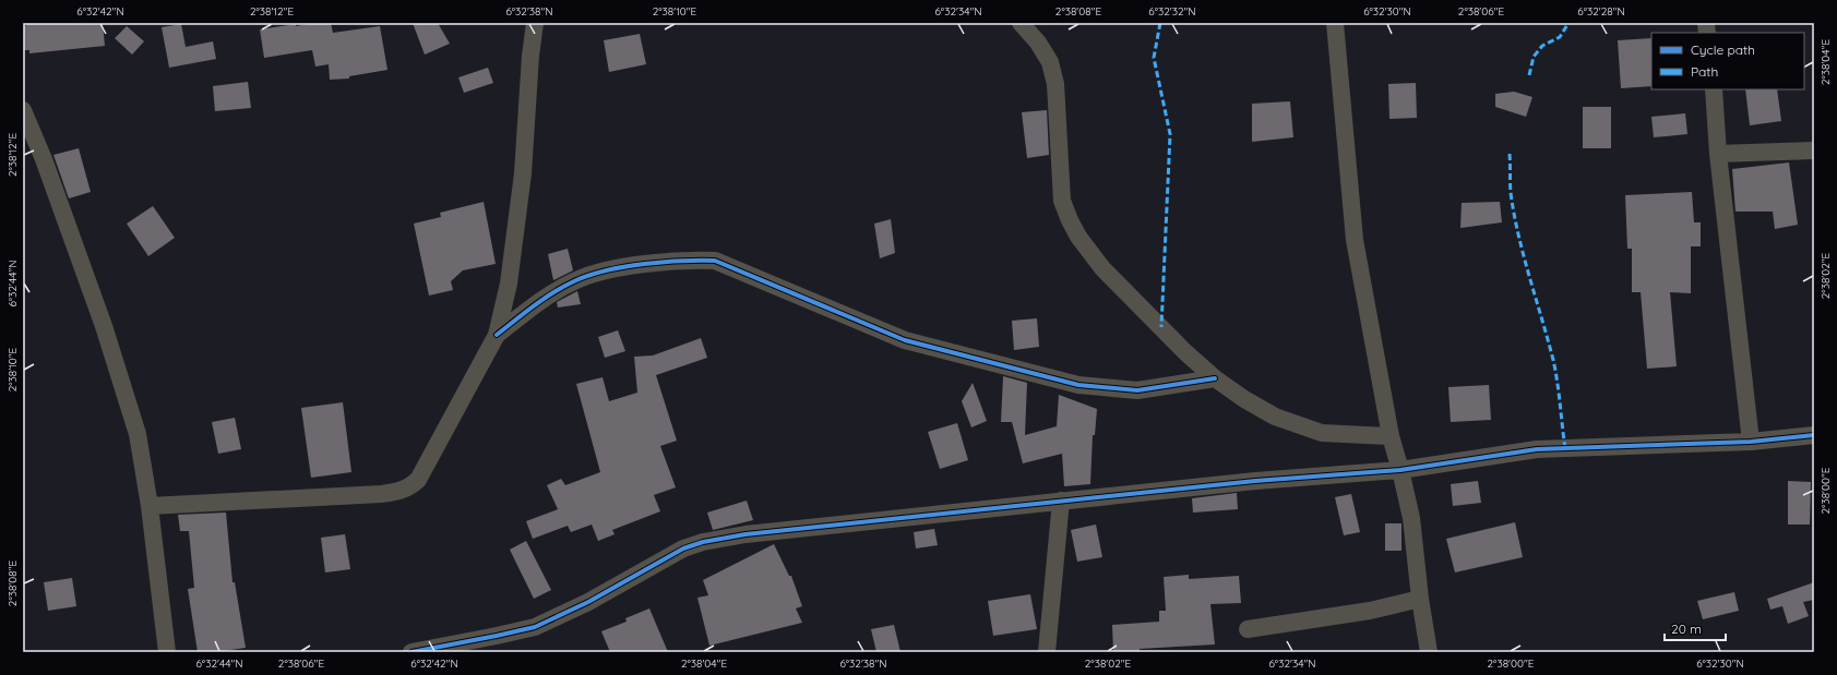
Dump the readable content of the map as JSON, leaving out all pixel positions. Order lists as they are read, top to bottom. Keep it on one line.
{"legend":["Cycle path","Path"],"scale_bar":"20 m","coordinates":["6°32'42\"N","2°38'12\"E","6°32'38\"N","2°38'10\"E","6°32'34\"N","2°38'08\"E","6°32'32\"N","6°32'30\"N","2°38'06\"E","6°32'28\"N","2°38'04\"E","2°38'02\"E","6°32'44\"N","2°38'00\"E"]}
